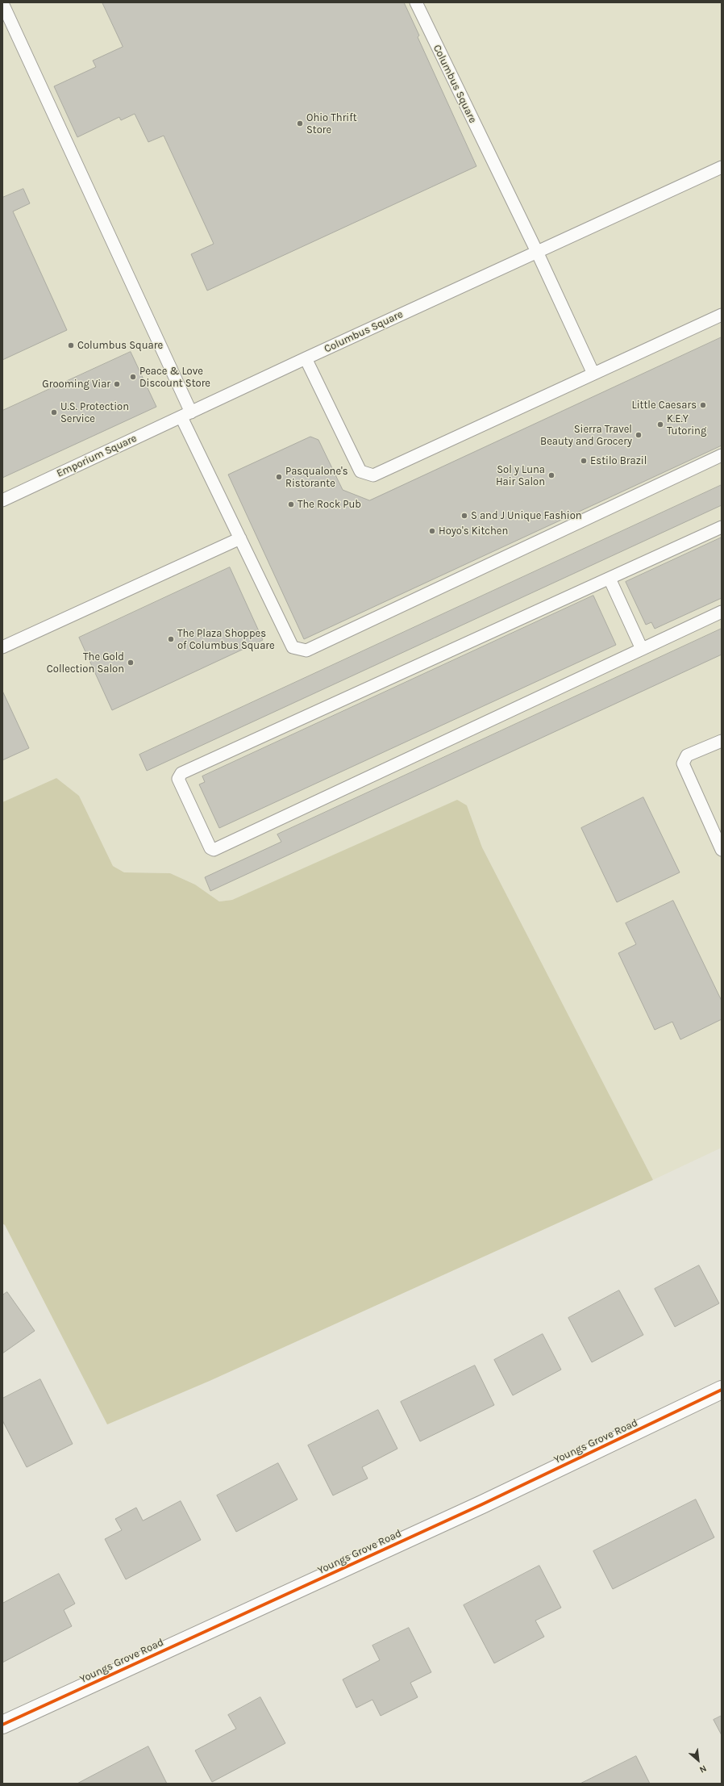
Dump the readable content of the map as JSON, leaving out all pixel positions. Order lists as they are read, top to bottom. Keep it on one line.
{"streets":{"street":["Youngs Grove Road"],"lane":["Columbus Square","Emporium Square"]},"crossings":[["Columbus Square","Emporium Square"]],"places":["Ohio Thrift Store","Columbus Square","Peace & Love Discount Store","Grooming Viar","Little Caesars","U.S. Protection Service","K.E.Y Tutoring","Sierra Travel Beauty and Grocery","Estilo Brazil","Sol y Luna Hair Salon","Pasqualone's Ristorante","The Rock Pub","S and J Unique Fashion","Hoyo's Kitchen","The Plaza Shoppes of Columbus Square","The Gold Collection Salon"],"north":"bottom right"}
